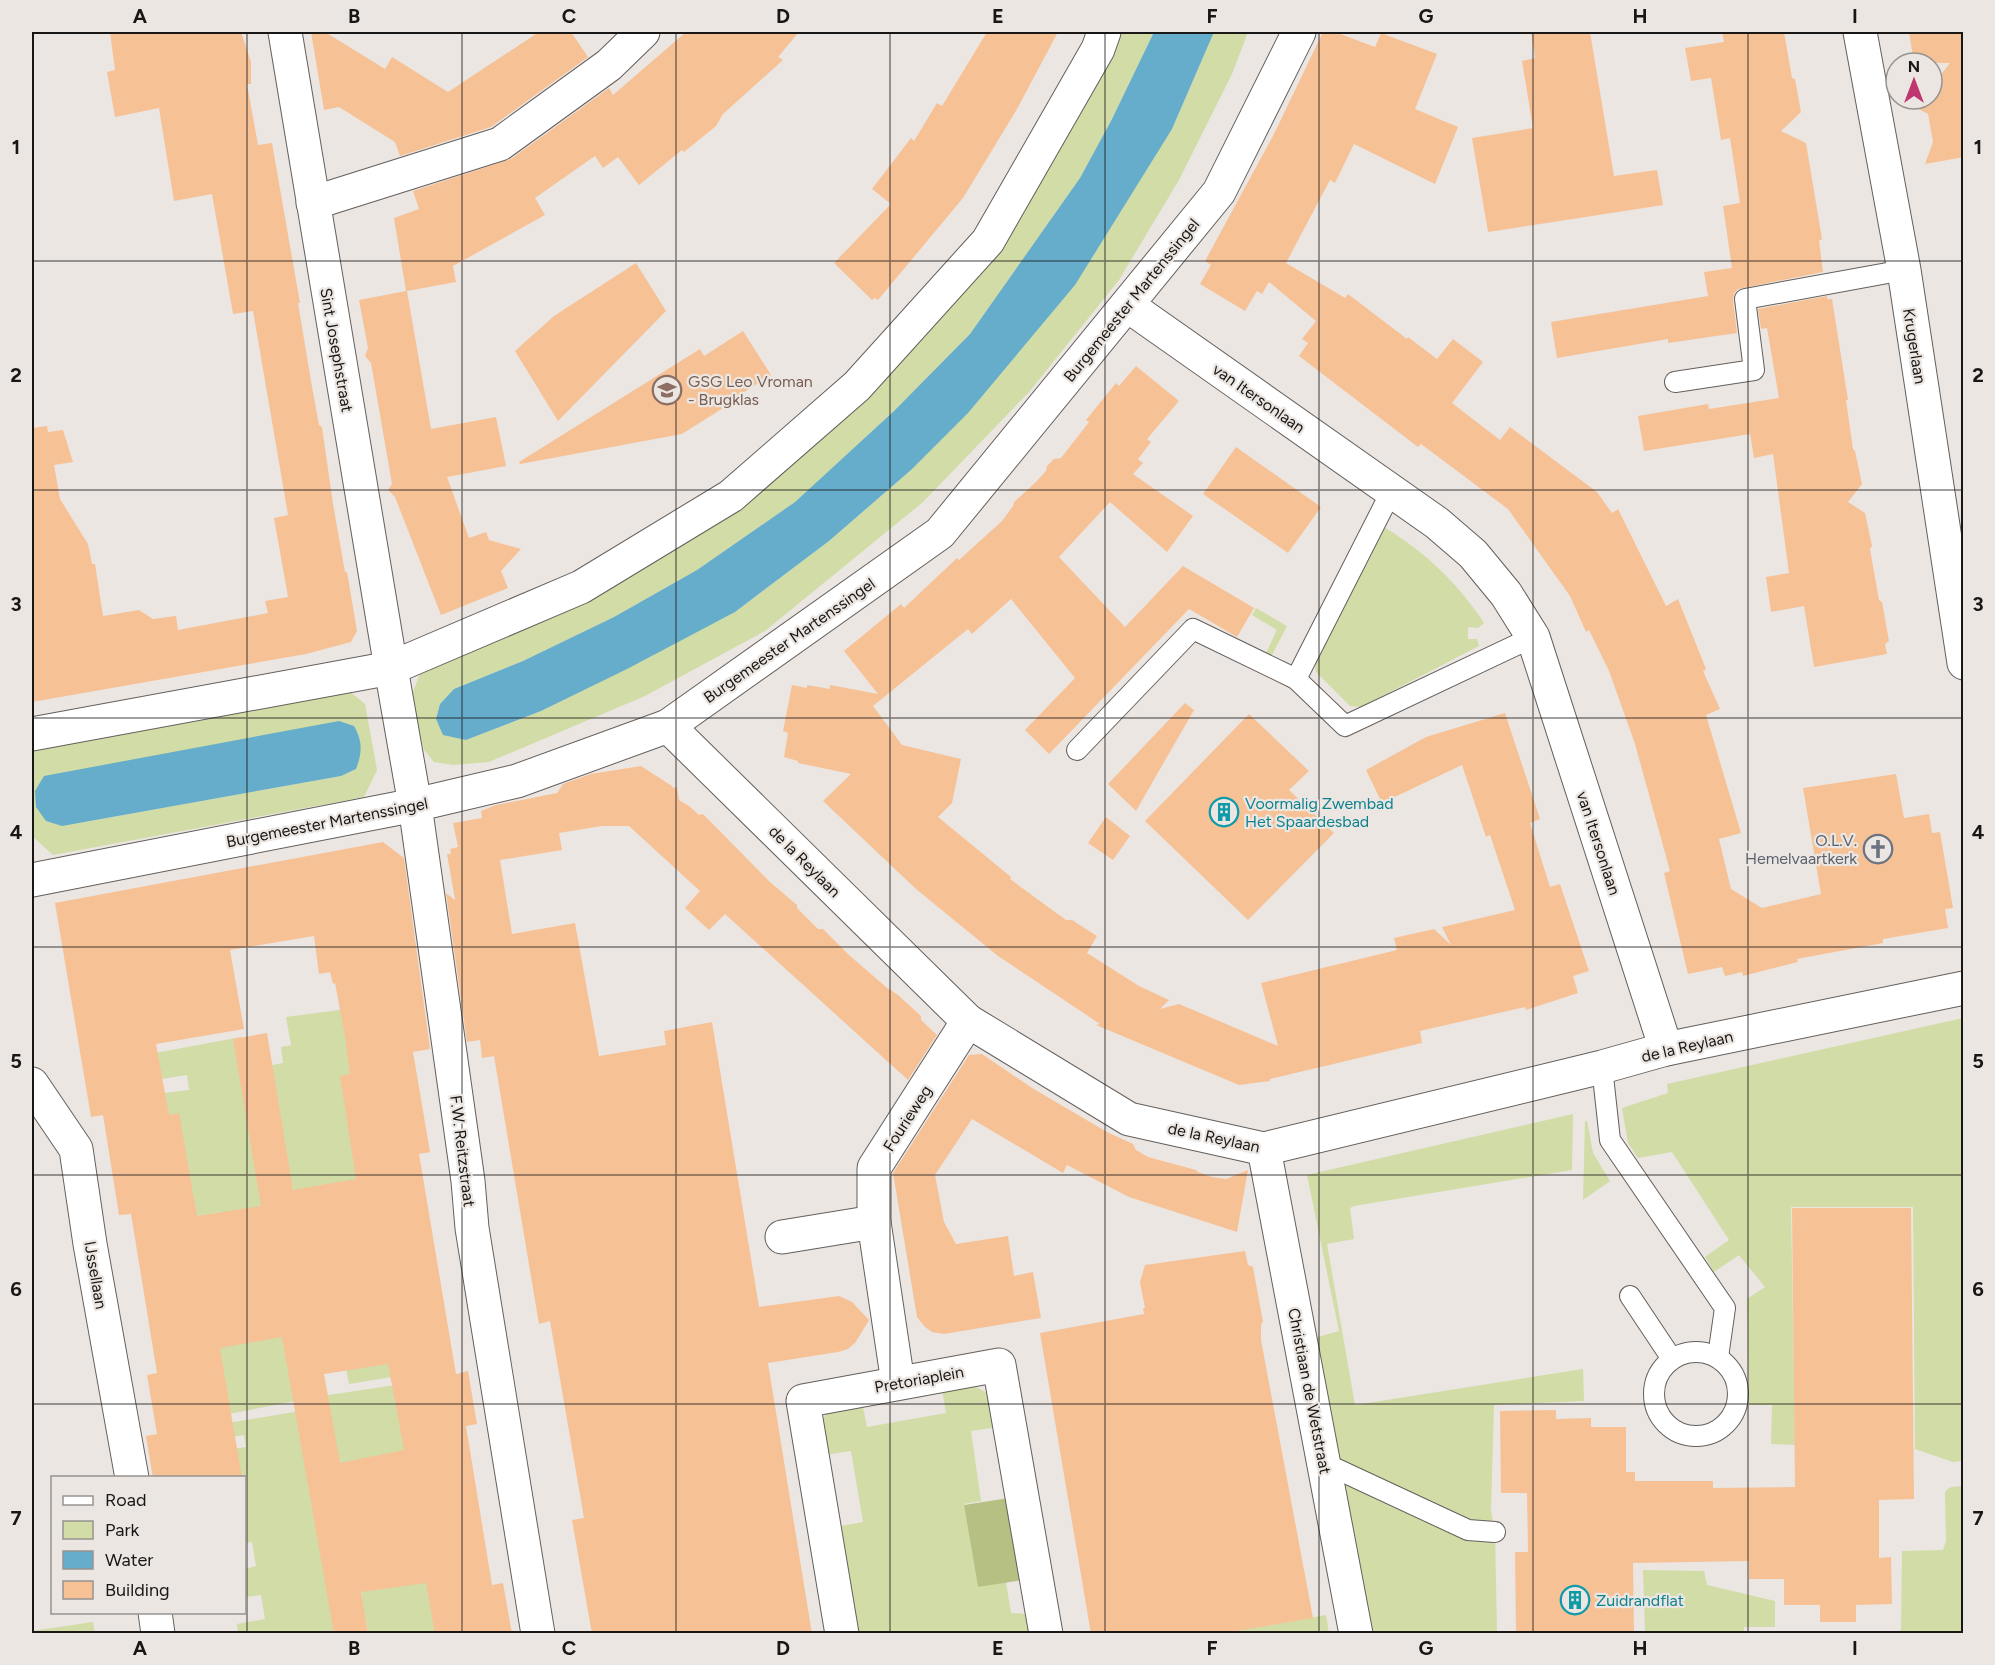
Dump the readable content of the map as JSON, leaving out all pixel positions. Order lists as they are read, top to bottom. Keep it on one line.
{"streets":{"street":["Burgemeester Martenssingel","Krugerlaan","Sint Josephstraat","van Itersonlaan","de la Reylaan","Fourieweg","F.W. Reitzstraat","IJssellaan","Pretoriaplein","Christiaan de Wetstraat"]},"crossings":[["Burgemeester Martenssingel","van Itersonlaan"],["Burgemeester Martenssingel","de la Reylaan"],["Burgemeester Martenssingel","F.W. Reitzstraat"],["Sint Josephstraat","F.W. Reitzstraat"],["van Itersonlaan","de la Reylaan"],["de la Reylaan","Fourieweg"],["de la Reylaan","Christiaan de Wetstraat"],["Fourieweg","Pretoriaplein"]],"places":{"school or university":["GSG Leo Vroman - Brugklas"],"building":["Voormalig Zwembad Het Spaardesbad","Zuidrandflat"],"church":["O.L.V. Hemelvaartkerk"]},"legend":["Road","Park","Water","Building"],"north":"top","grid":{"columns":["A","B","C","D","E","F","G","H","I"],"rows":["1","2","3","4","5","6","7"]}}
